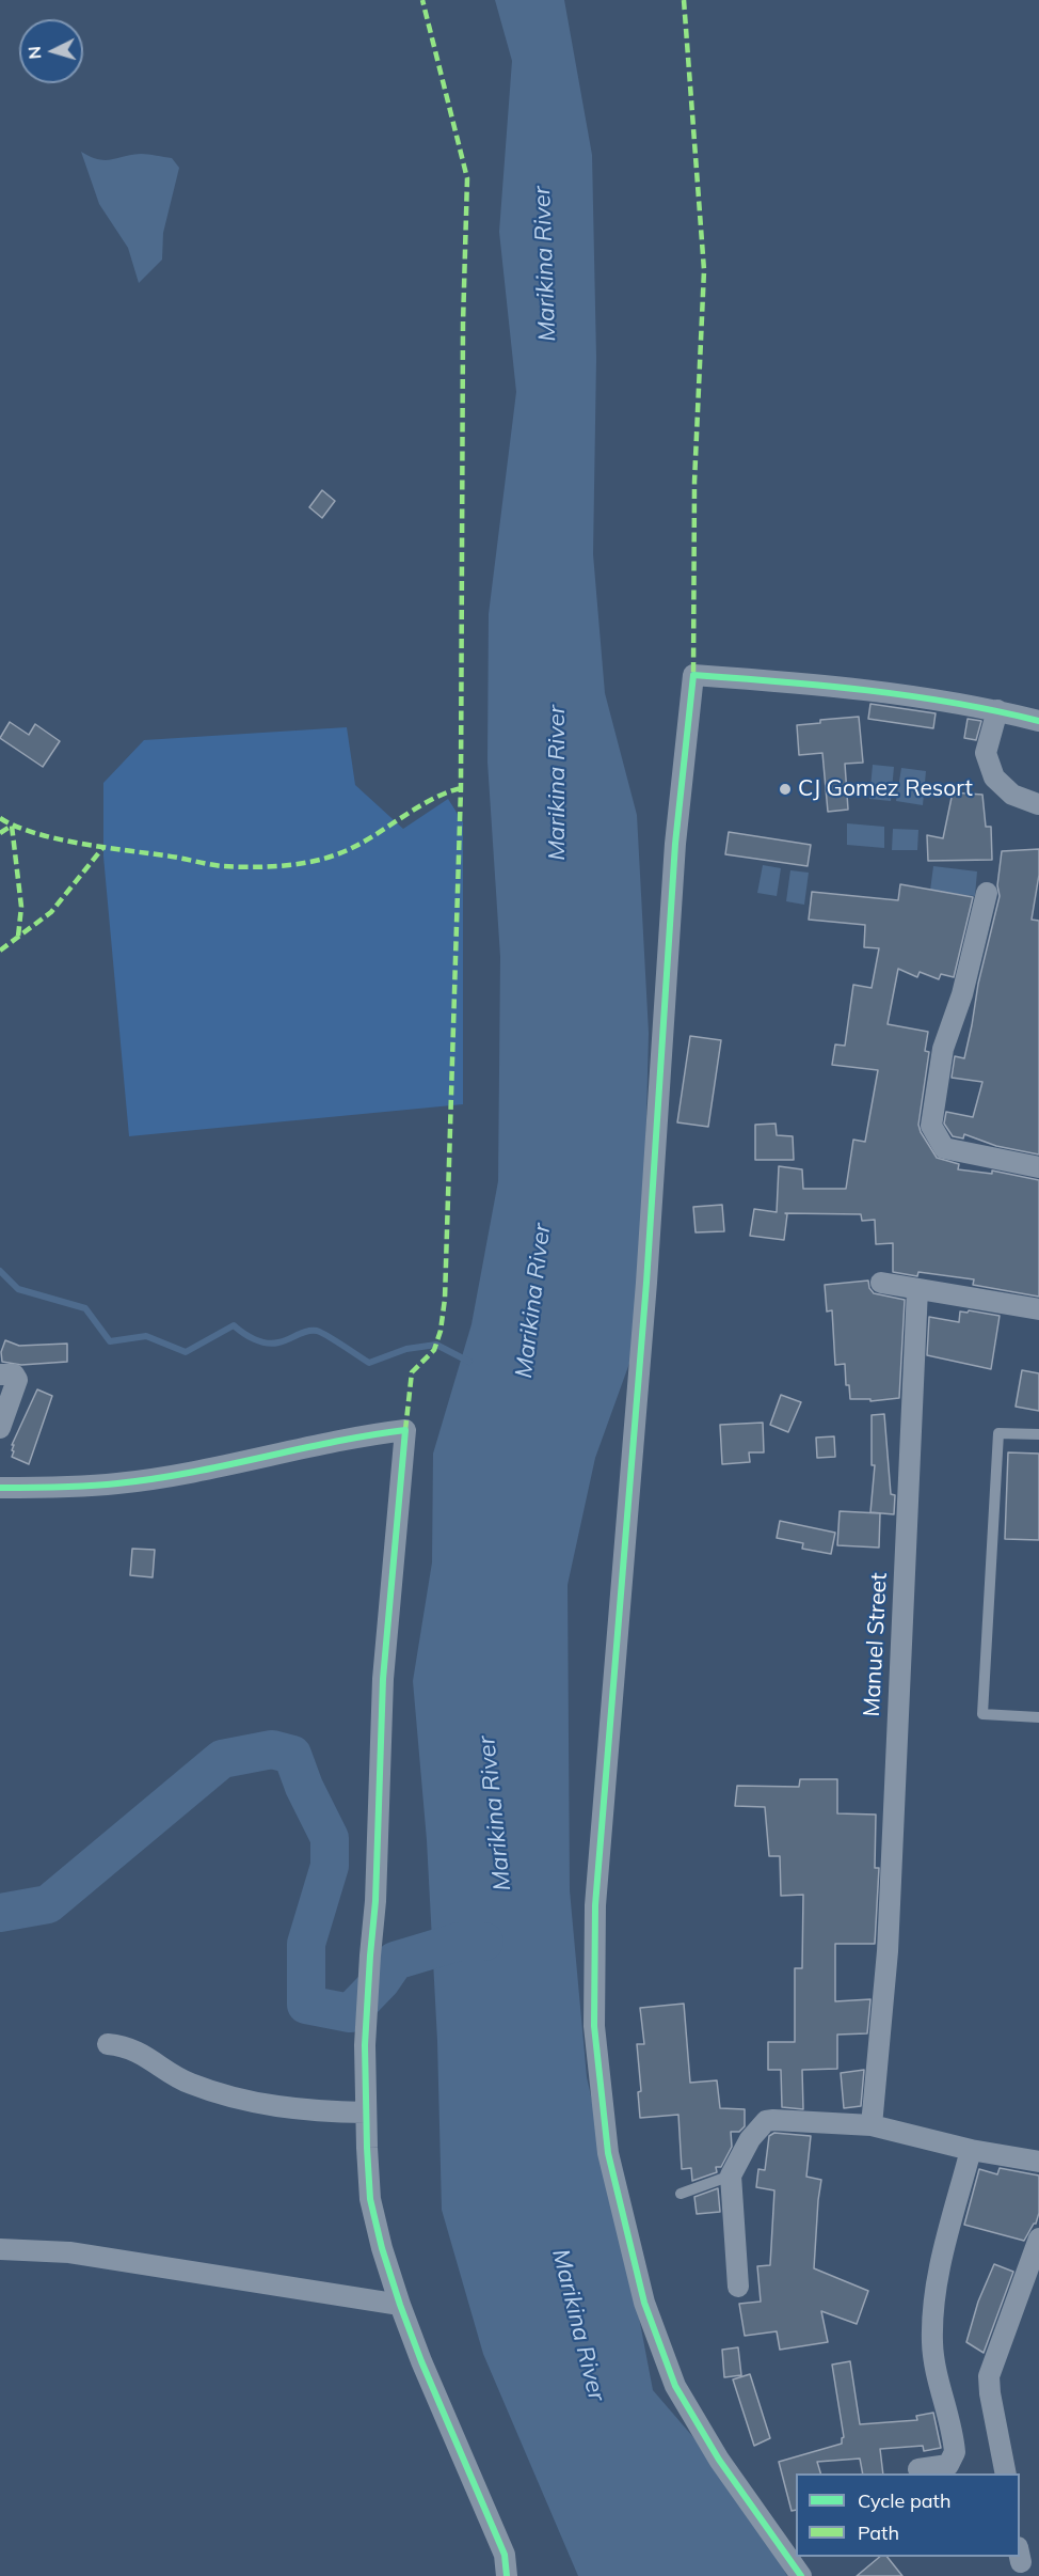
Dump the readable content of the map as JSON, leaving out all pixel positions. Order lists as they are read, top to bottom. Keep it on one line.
{"streets":{"street":["Manuel Street"]},"water":["Marikina River"],"places":["CJ Gomez Resort"],"legend":["Cycle path","Path"],"north":"left"}
